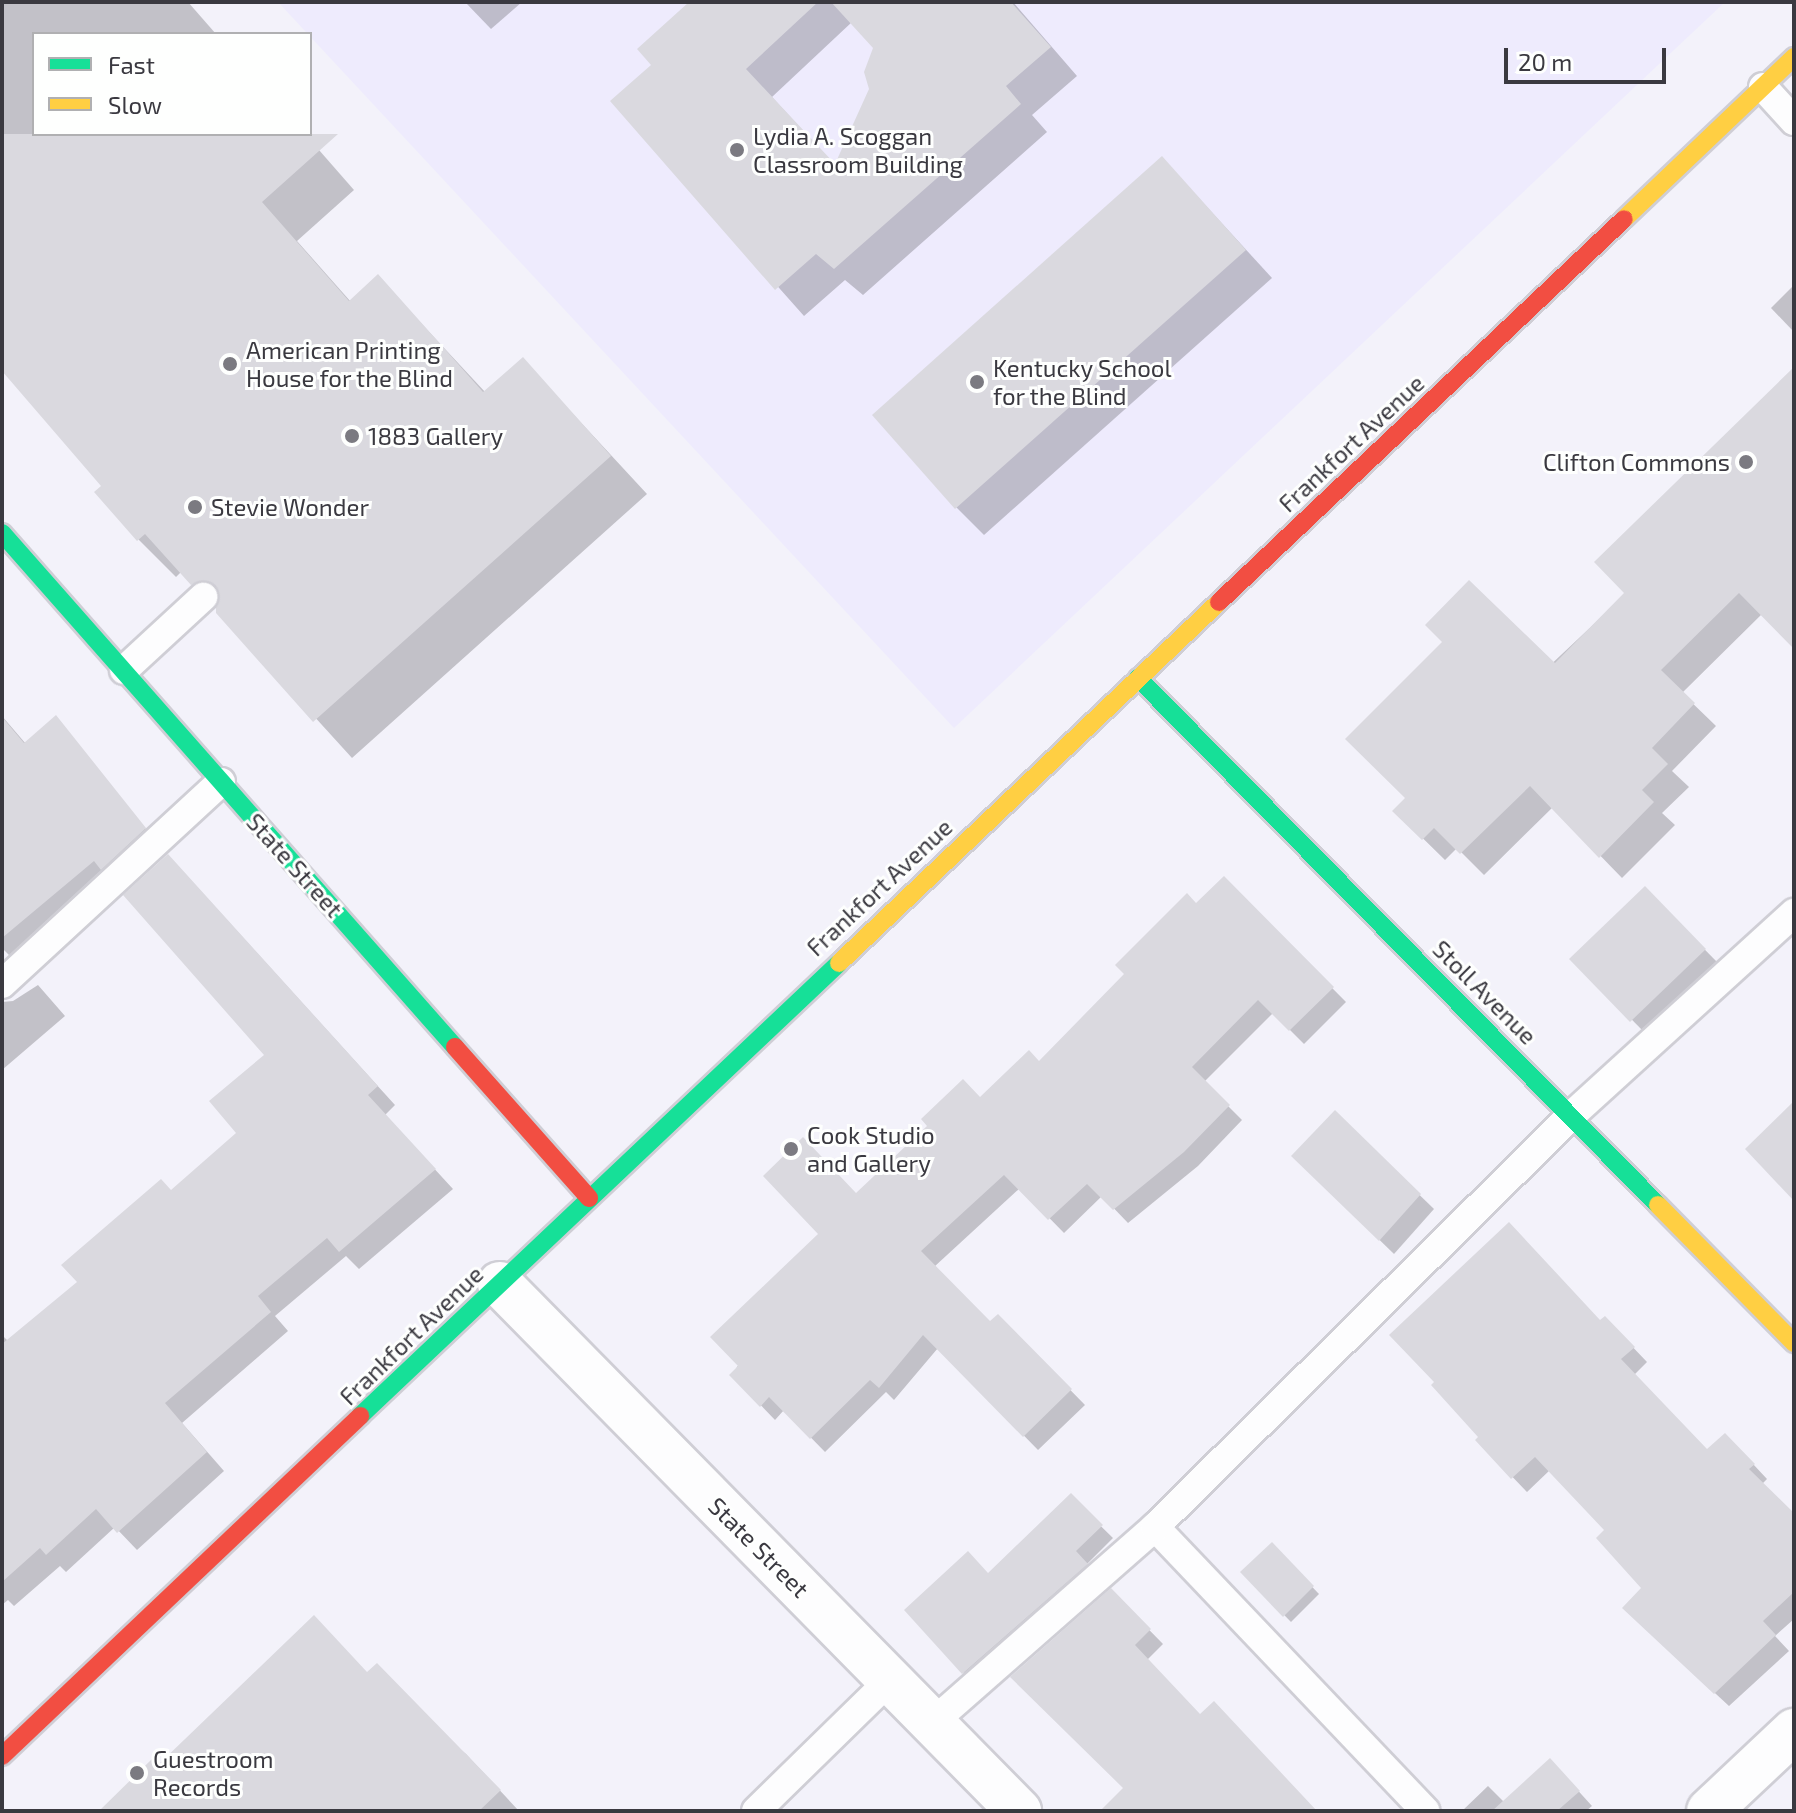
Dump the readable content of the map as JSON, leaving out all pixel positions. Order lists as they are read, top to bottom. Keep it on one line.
{"streets":{"main road":["Frankfort Avenue","State Street","Stoll Avenue"]},"crossings":[["Frankfort Avenue","State Street"],["Frankfort Avenue","Stoll Avenue"]],"places":["Lydia A. Scoggan Classroom Building","American Printing House for the Blind","Kentucky School for the Blind","1883 Gallery","Clifton Commons","Stevie Wonder","Cook Studio and Gallery","Guestroom Records"],"legend":["Fast","Slow"],"scale_bar":"20 m"}
